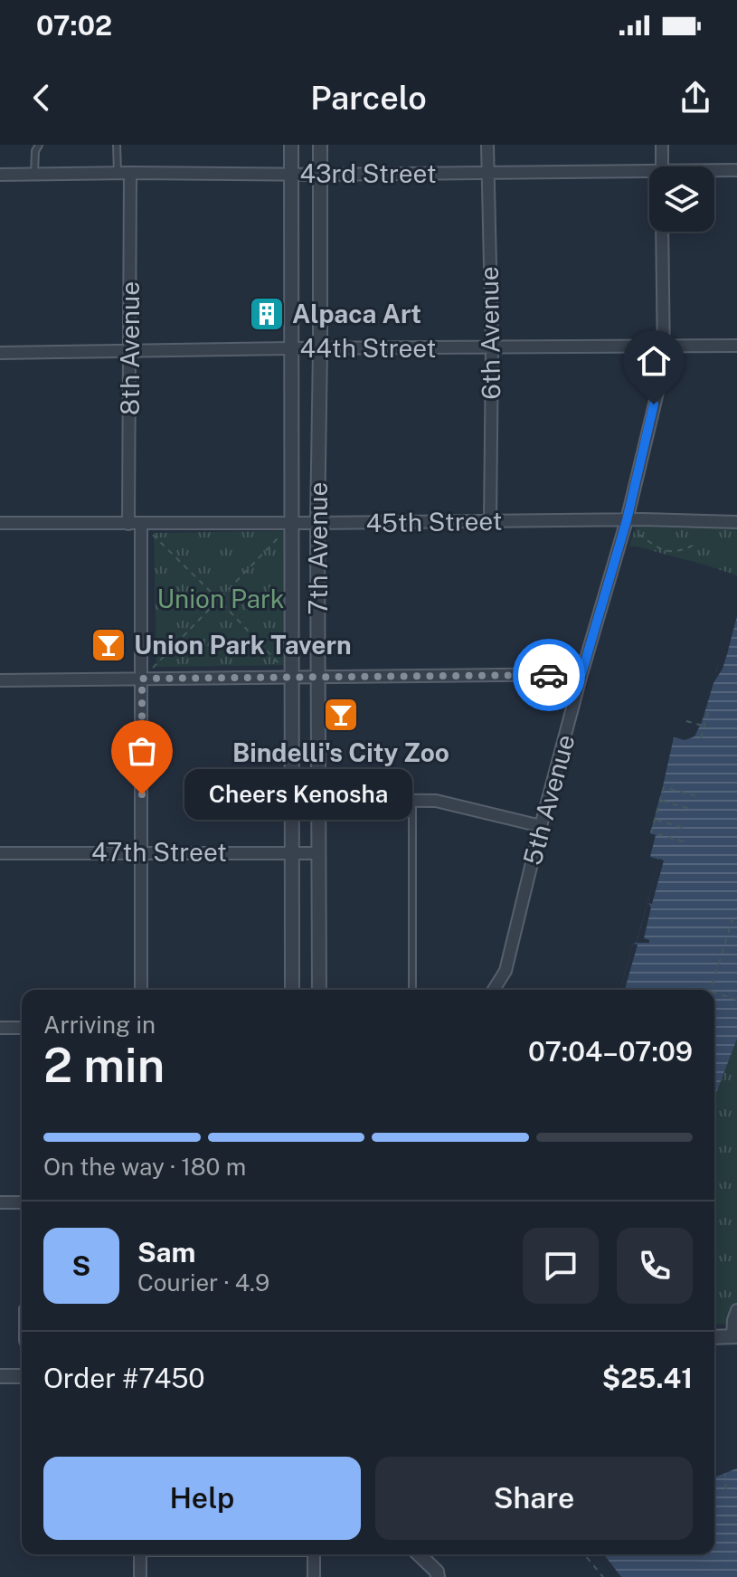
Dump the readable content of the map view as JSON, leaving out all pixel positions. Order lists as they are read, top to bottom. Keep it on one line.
{"streets":{"street":["43rd Street","6th Avenue","8th Avenue","44th Street","45th Street","7th Avenue","5th Avenue","47th Street"]},"crossings":[["43rd Street","6th Avenue"],["43rd Street","8th Avenue"],["43rd Street","7th Avenue"],["6th Avenue","44th Street"],["6th Avenue","45th Street"],["8th Avenue","44th Street"],["8th Avenue","45th Street"],["44th Street","7th Avenue"],["44th Street","5th Avenue"],["45th Street","7th Avenue"],["45th Street","5th Avenue"],["7th Avenue","47th Street"]],"parks":["Union Park"],"places":{"building":["Alpaca Art"],"bar":["Union Park Tavern","Bindelli's City Zoo"],"other":["Cheers Kenosha"]},"page":{"status":"07:02","header":"Parcelo","bubble":"Cheers Kenosha","heading":["2 min","Arriving in","07:04–07:09"],"panel":["Sam","Courier · 4.9","Order #7450","$25.41"],"bar":"On the way · 180 m","round":"S","buttons":["Help","Share"]}}
